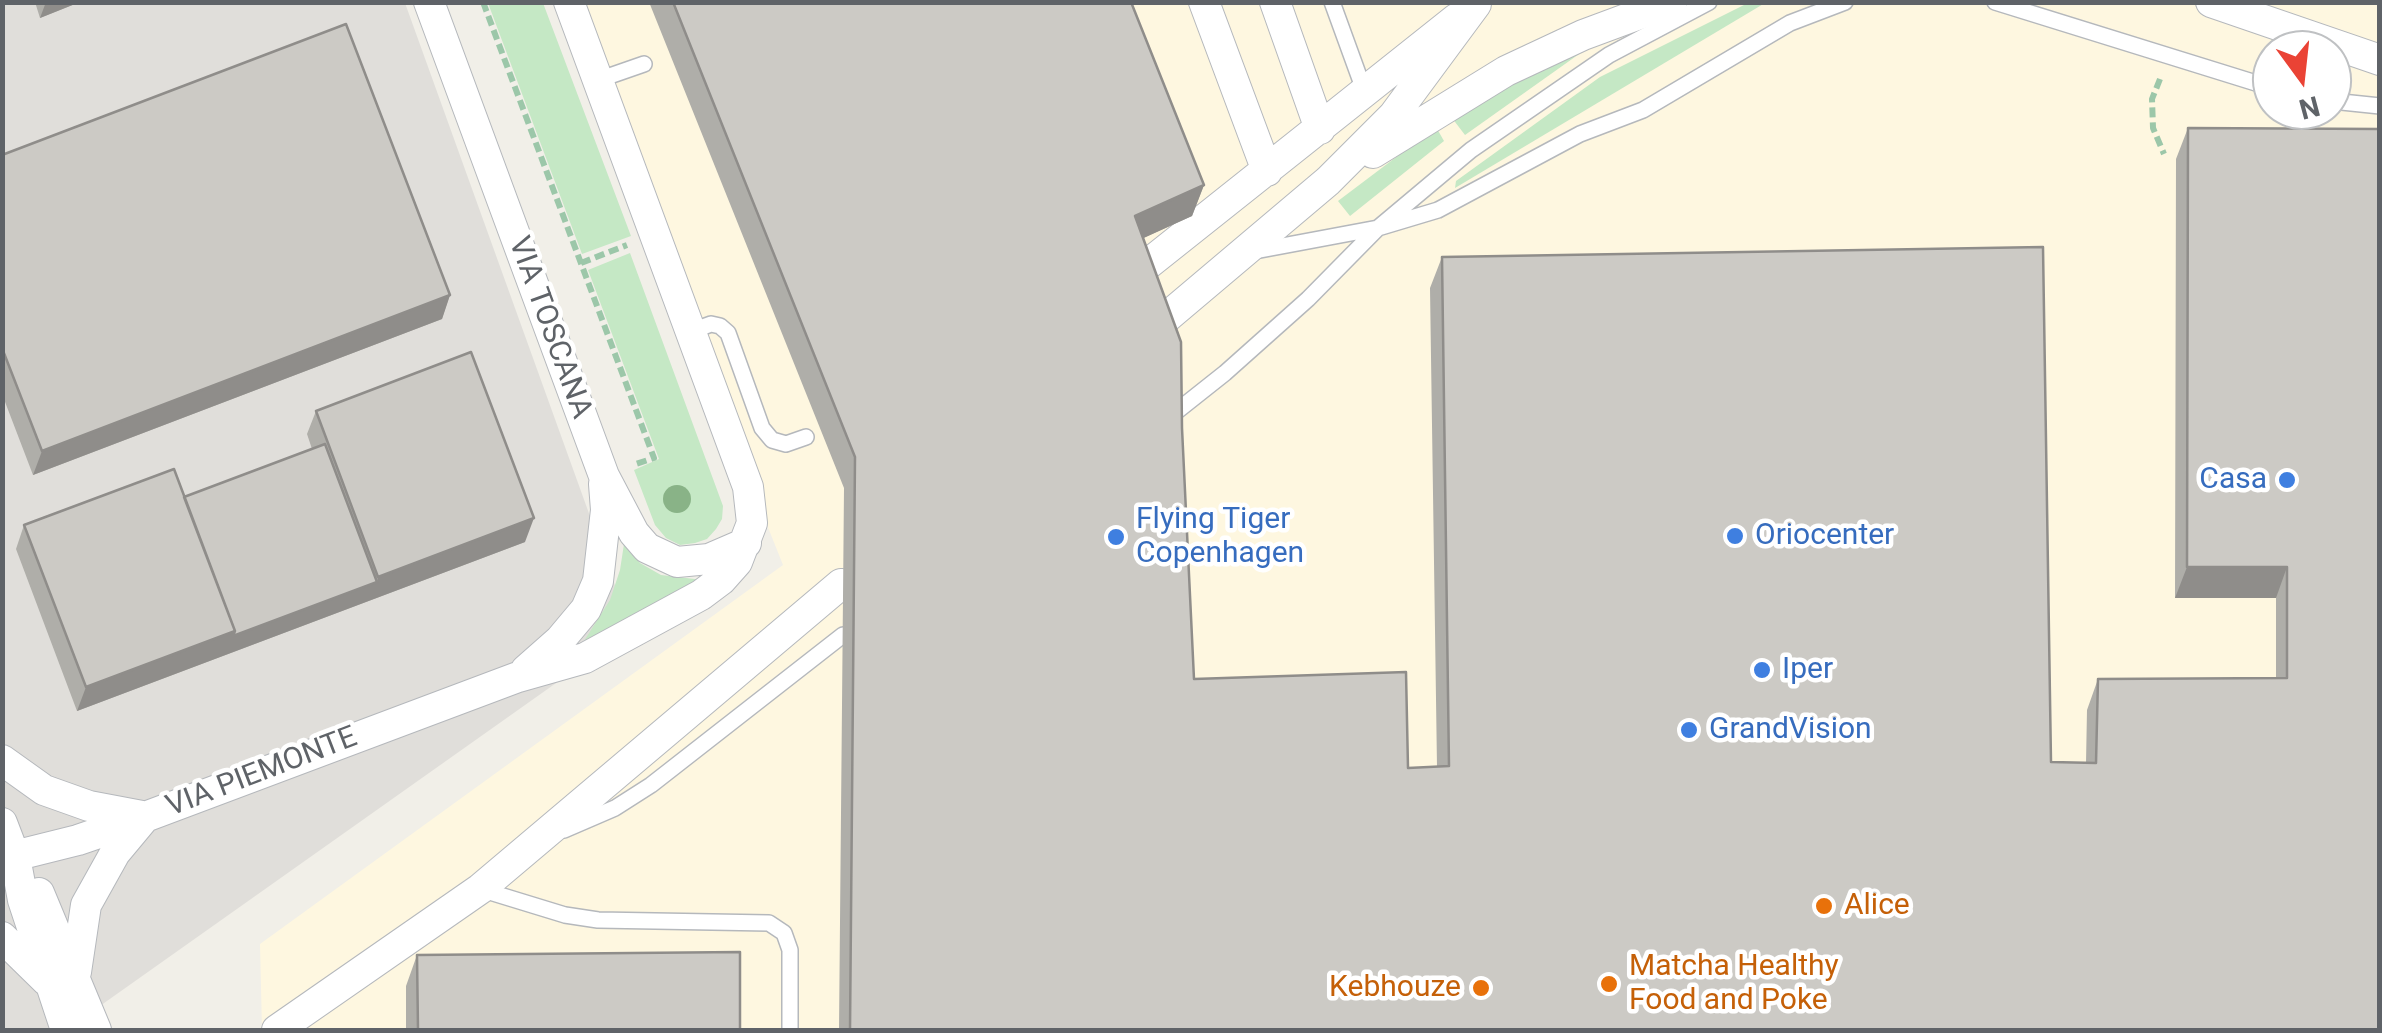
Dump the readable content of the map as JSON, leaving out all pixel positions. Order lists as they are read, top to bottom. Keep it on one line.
{"streets":{"street":["VIA TOSCANA","VIA PIEMONTE"]},"crossings":[["VIA TOSCANA","VIA PIEMONTE"]],"places":["Casa","Oriocenter","Flying Tiger Copenhagen","Iper","GrandVision","Alice","Matcha Healthy Food and Poke","Kebhouze"],"north":"bottom"}
